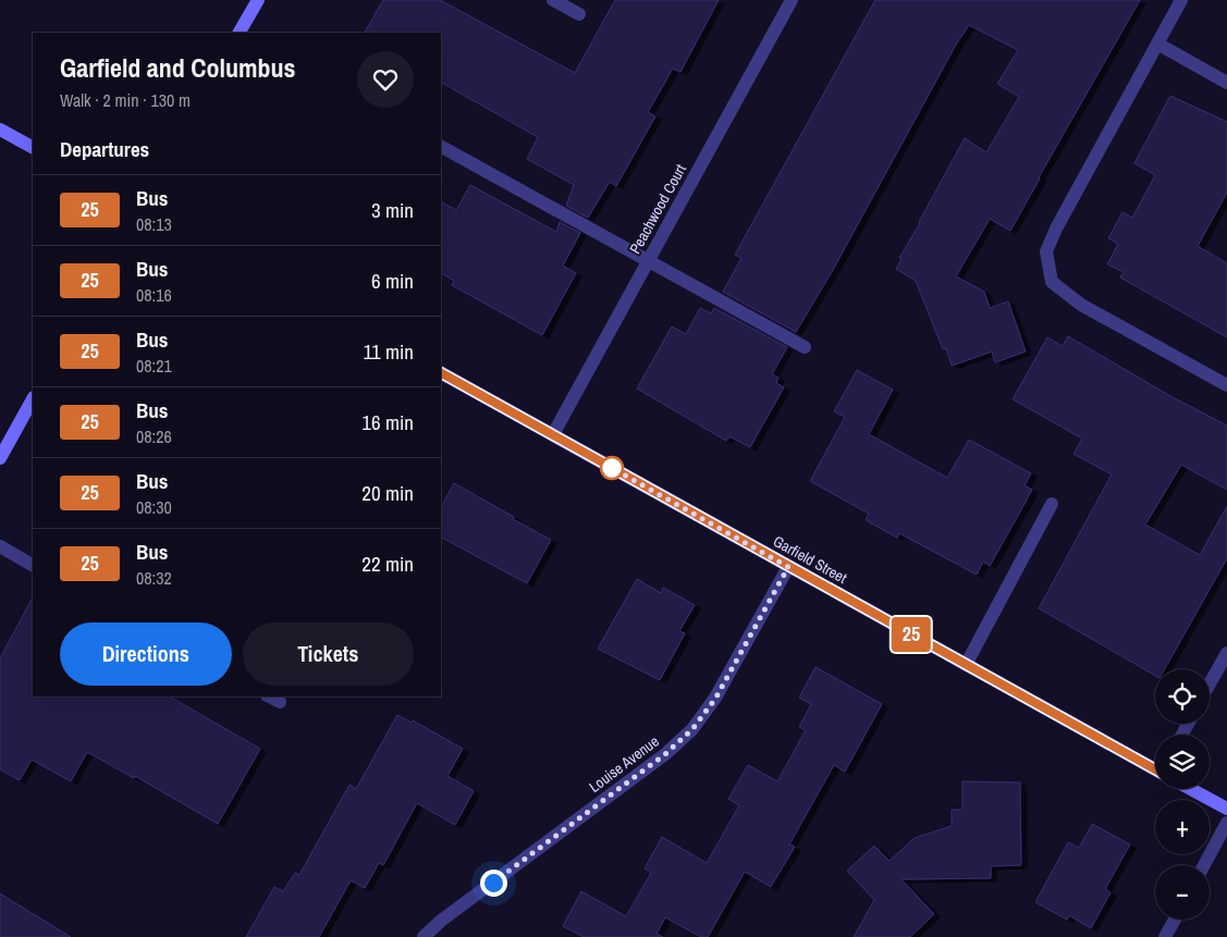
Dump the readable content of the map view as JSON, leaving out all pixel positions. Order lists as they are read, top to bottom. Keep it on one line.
{"streets":{"main road":["Garfield Street"],"street":["Peachwood Court","Louise Avenue"]},"crossings":[["Peachwood Court","Garfield Street"],["Garfield Street","Louise Avenue"]],"lines":["bus line 25"],"page":{"on_map":"25","heading":[["Garfield and Columbus","Walk · 2 min · 130 m"],"Departures"],"list":[{"mark":"25","name":"Bus","note":"08:13","value":"3 min"},{"mark":"25","name":"Bus","note":"08:16","value":"6 min"},{"mark":"25","name":"Bus","note":"08:21","value":"11 min"},{"mark":"25","name":"Bus","note":"08:26","value":"16 min"},{"mark":"25","name":"Bus","note":"08:30","value":"20 min"},{"mark":"25","name":"Bus","note":"08:32","value":"22 min"}],"buttons":["Directions","Tickets"],"map_buttons":["+","−"]}}
